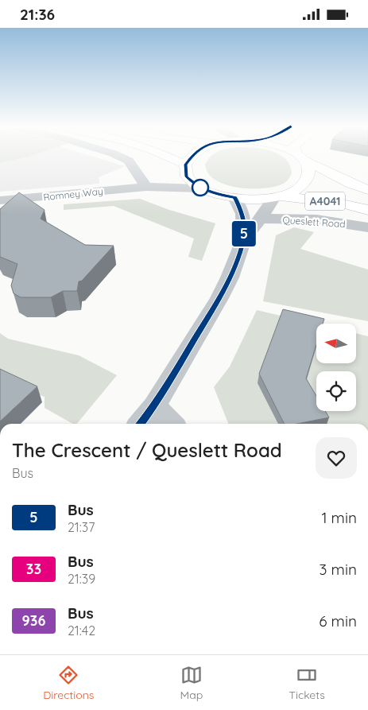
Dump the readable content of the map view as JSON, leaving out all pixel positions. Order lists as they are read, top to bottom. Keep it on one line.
{"streets":{"main road":["A4041","Queslett Road"],"street":["Romney Way"]},"crossings":[["Romney Way","Queslett Road"]],"lines":["bus line 5"],"north":"left","page":{"status":"21:36","on_map":"5","heading":["The Crescent / Queslett Road","Bus"],"list":[{"mark":"5","name":"Bus","note":"21:37","value":"1 min"},{"mark":"33","name":"Bus","note":"21:39","value":"3 min"},{"mark":"936","name":"Bus","note":"21:42","value":"6 min"}],"tabs":["Directions","Map","Tickets"]}}
